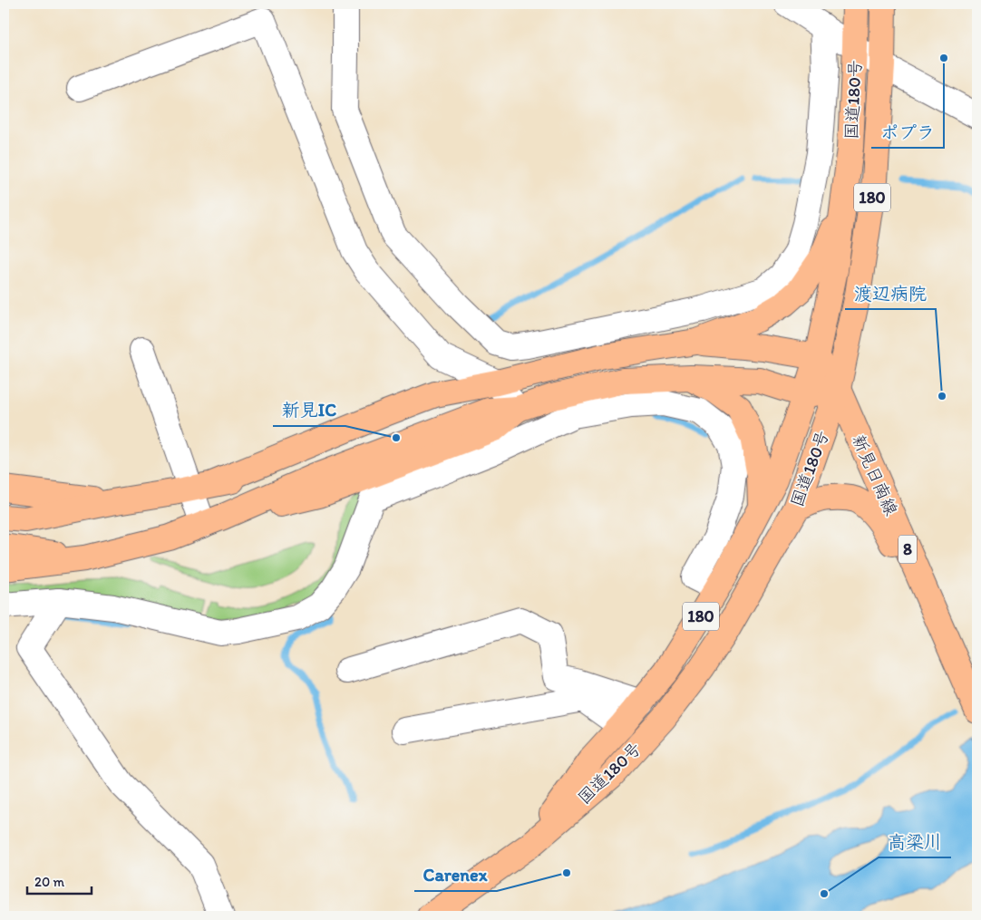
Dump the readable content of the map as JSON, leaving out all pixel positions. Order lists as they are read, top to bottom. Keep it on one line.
{"streets":{"main road":["国道180号","180","新見日南線","8"]},"crossings":[["国道180号","新見日南線"],["国道180号","8"],["新見日南線","8"]],"places":["ポプラ","渡辺病院","新見IC","Carenex","高梁川"],"scale_bar":"20 m"}
